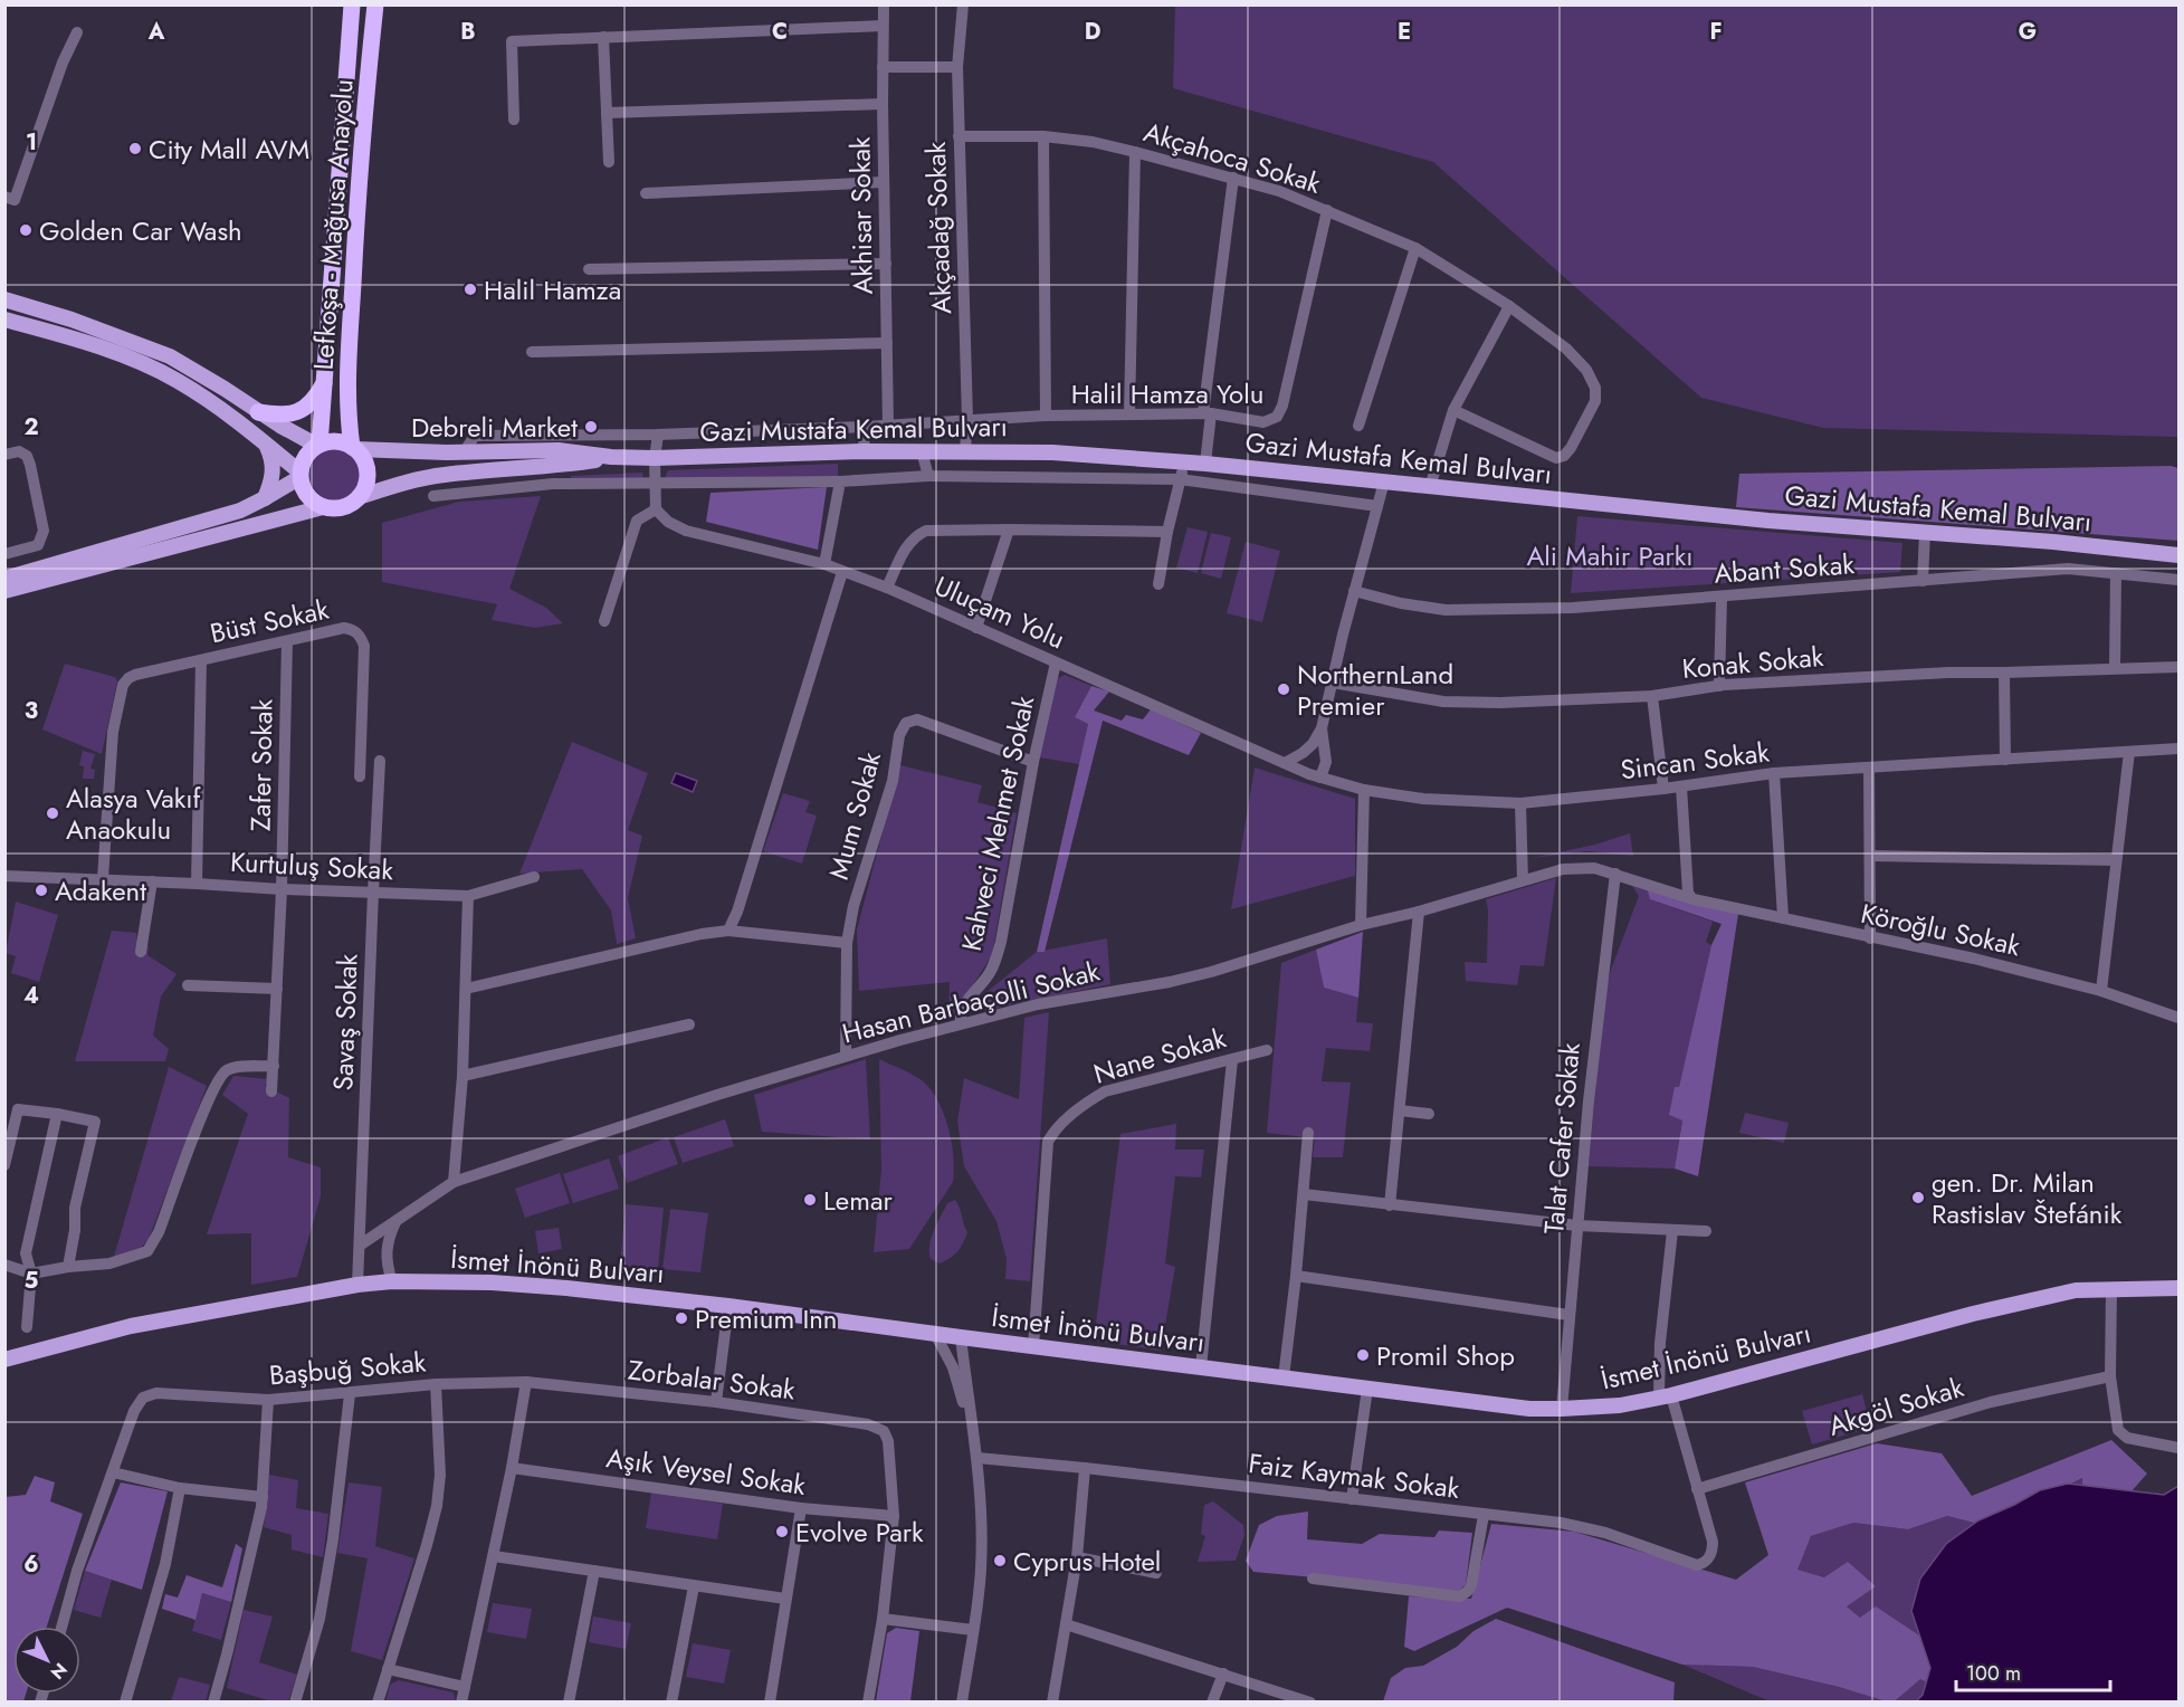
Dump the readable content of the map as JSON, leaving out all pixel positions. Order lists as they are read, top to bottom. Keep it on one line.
{"streets":{"highway":["Lefkoşa - Mağusa Anayolu"],"main road":["Gazi Mustafa Kemal Bulvarı","İsmet İnönü Bulvarı"],"street":["Akçahoca Sokak","Akhisar Sokak","Akçadağ Sokak","Halil Hamza Yolu","Abant Sokak","Uluçam Yolu","Büst Sokak","Konak Sokak","Sincan Sokak","Zafer Sokak","Mum Sokak","Kahveci Mehmet Sokak","Kurtuluş Sokak","Köroğlu Sokak","Hasan Barbaçolli Sokak","Savaş Sokak","Nane Sokak","Talat Cafer Sokak","Başbuğ Sokak","Zorbalar Sokak","Akgöl Sokak","Aşık Veysel Sokak","Faiz Kaymak Sokak"]},"crossings":[["Akçahoca Sokak","Akçadağ Sokak"],["Akçahoca Sokak","Halil Hamza Yolu"],["Akhisar Sokak","Halil Hamza Yolu"],["Lefkoşa - Mağusa Anayolu","Gazi Mustafa Kemal Bulvarı"],["Akçadağ Sokak","Halil Hamza Yolu"],["Akçadağ Sokak","Gazi Mustafa Kemal Bulvarı"],["Halil Hamza Yolu","Gazi Mustafa Kemal Bulvarı"],["Uluçam Yolu","Sincan Sokak"],["Uluçam Yolu","Kahveci Mehmet Sokak"],["Büst Sokak","Zafer Sokak"],["Büst Sokak","Kurtuluş Sokak"],["Büst Sokak","Savaş Sokak"],["Zafer Sokak","Kurtuluş Sokak"],["Mum Sokak","Kahveci Mehmet Sokak"],["Mum Sokak","Hasan Barbaçolli Sokak"],["Kahveci Mehmet Sokak","Hasan Barbaçolli Sokak"],["Kurtuluş Sokak","Savaş Sokak"],["Köroğlu Sokak","Hasan Barbaçolli Sokak"],["Hasan Barbaçolli Sokak","Savaş Sokak"],["Hasan Barbaçolli Sokak","Talat Cafer Sokak"],["Savaş Sokak","İsmet İnönü Bulvarı"],["Nane Sokak","İsmet İnönü Bulvarı"],["Talat Cafer Sokak","İsmet İnönü Bulvarı"],["Başbuğ Sokak","Zorbalar Sokak"],["Zorbalar Sokak","Aşık Veysel Sokak"],["Akgöl Sokak","Faiz Kaymak Sokak"]],"parks":["Ali Mahir Parkı"],"places":["City Mall AVM","Golden Car Wash","Halil Hamza","Debreli Market","NorthernLand Premier","Alasya Vakıf Anaokulu","Adakent","gen. Dr. Milan Rastislav Štefánik","Lemar","Premium Inn","Promil Shop","Evolve Park","Cyprus Hotel"],"scale_bar":"100 m","north":"bottom right","grid":{"columns":["A","B","C","D","E","F","G"],"rows":["1","2","3","4","5","6"]}}
